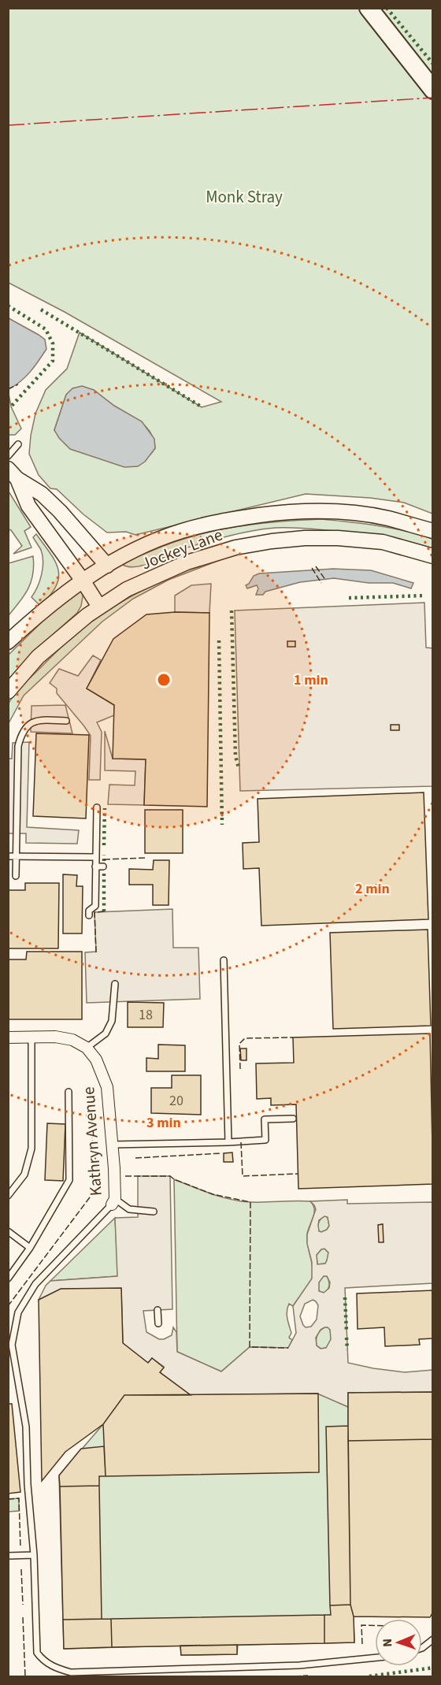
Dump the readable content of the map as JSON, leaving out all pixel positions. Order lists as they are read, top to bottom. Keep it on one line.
{"streets":{"street":["Jockey Lane","Kathryn Avenue"]},"parks":["Monk Stray"],"house_numbers":["18","20"],"north":"left","rings":["1 min","2 min","3 min"]}
